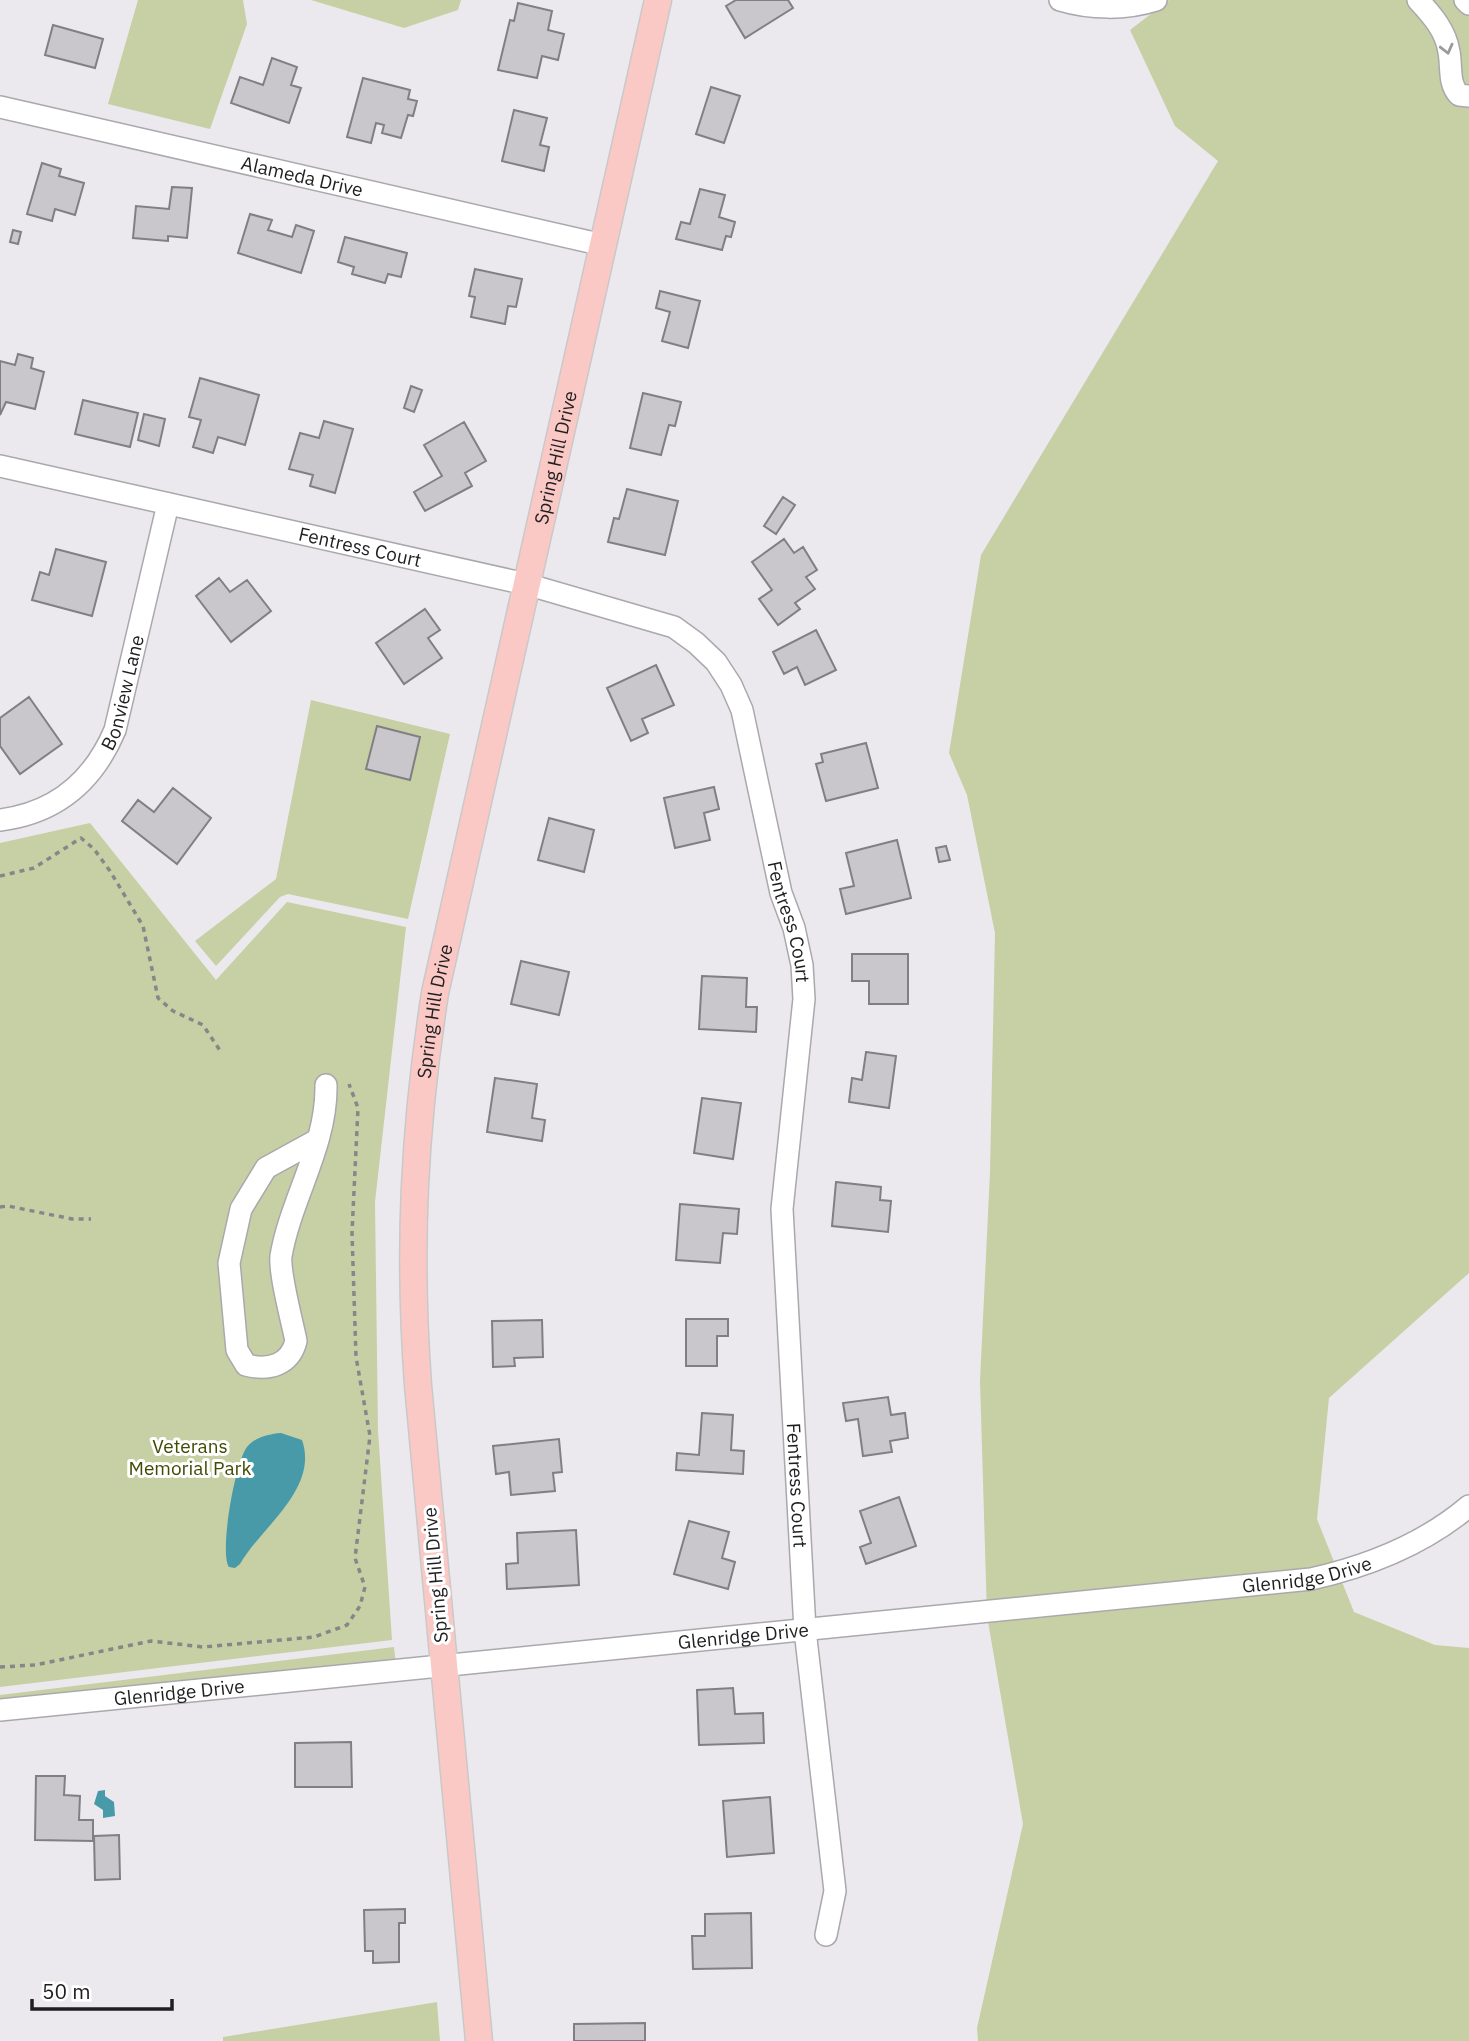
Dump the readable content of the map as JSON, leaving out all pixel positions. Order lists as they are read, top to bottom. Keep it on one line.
{"streets":{"main road":["Spring Hill Drive"],"street":["Alameda Drive","Fentress Court","Bonview Lane","Glenridge Drive"]},"crossings":[["Alameda Drive","Spring Hill Drive"],["Spring Hill Drive","Fentress Court"],["Spring Hill Drive","Glenridge Drive"],["Fentress Court","Bonview Lane"],["Fentress Court","Glenridge Drive"]],"parks":["Veterans Memorial Park"],"scale_bar":"50 m"}
